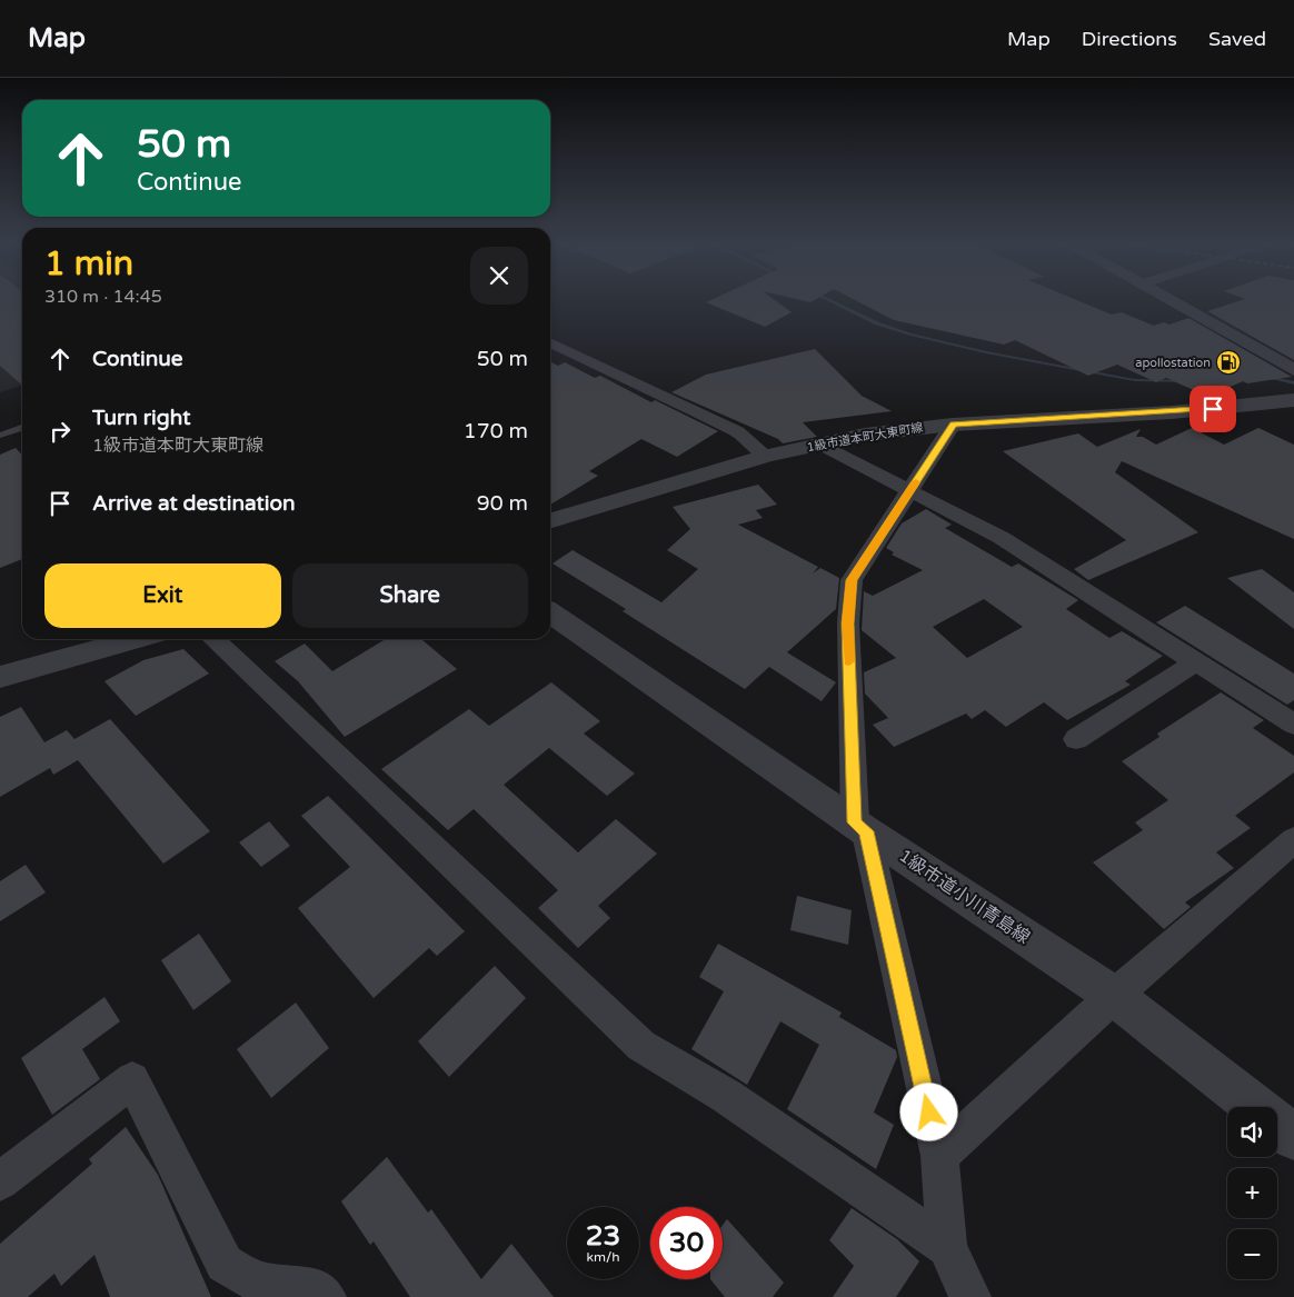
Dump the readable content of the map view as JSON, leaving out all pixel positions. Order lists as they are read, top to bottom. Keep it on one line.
{"streets":{"street":["1級市道本町大東町線","1級市道小川青島線"]},"places":{"fuel station":["apollostation"]},"page":{"header":"Map","nav":["Map","Directions","Saved"],"turn":["50 m","Continue"],"heading":["1 min","310 m · 14:45"],"list":[{"name":"Continue","value":"50 m"},{"name":"Turn right","note":"1級市道本町大東町線","value":"170 m"},{"name":"Arrive at destination","value":"90 m"}],"buttons":["Exit","Share"],"map_buttons":["+","−"],"speed":"23 km/h","limit":"30"}}
